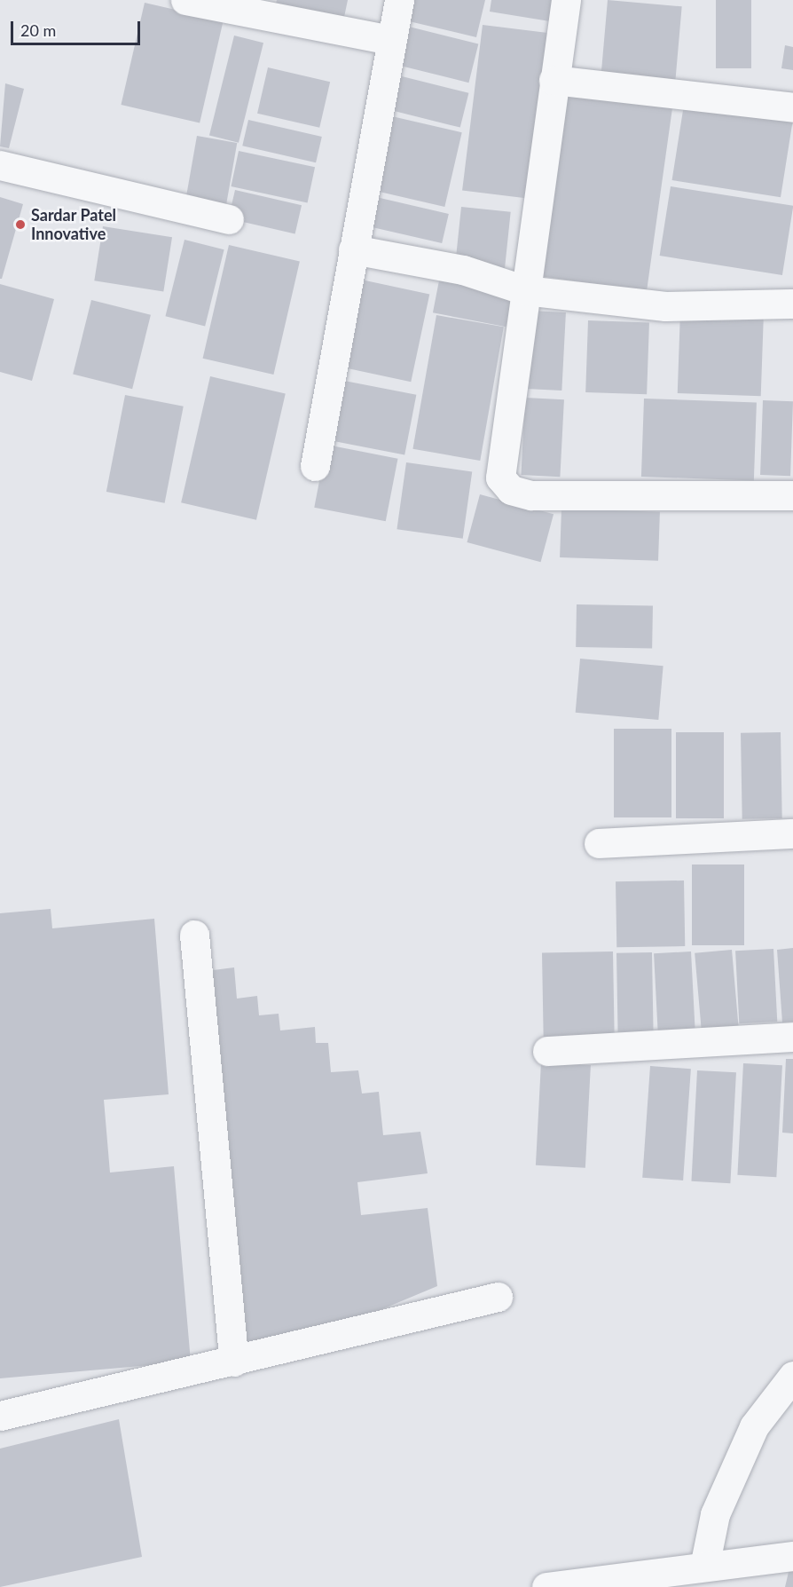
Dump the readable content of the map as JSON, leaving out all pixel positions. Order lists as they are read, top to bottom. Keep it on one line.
{"places":["Sardar Patel Innovative"],"scale_bar":"20 m"}
